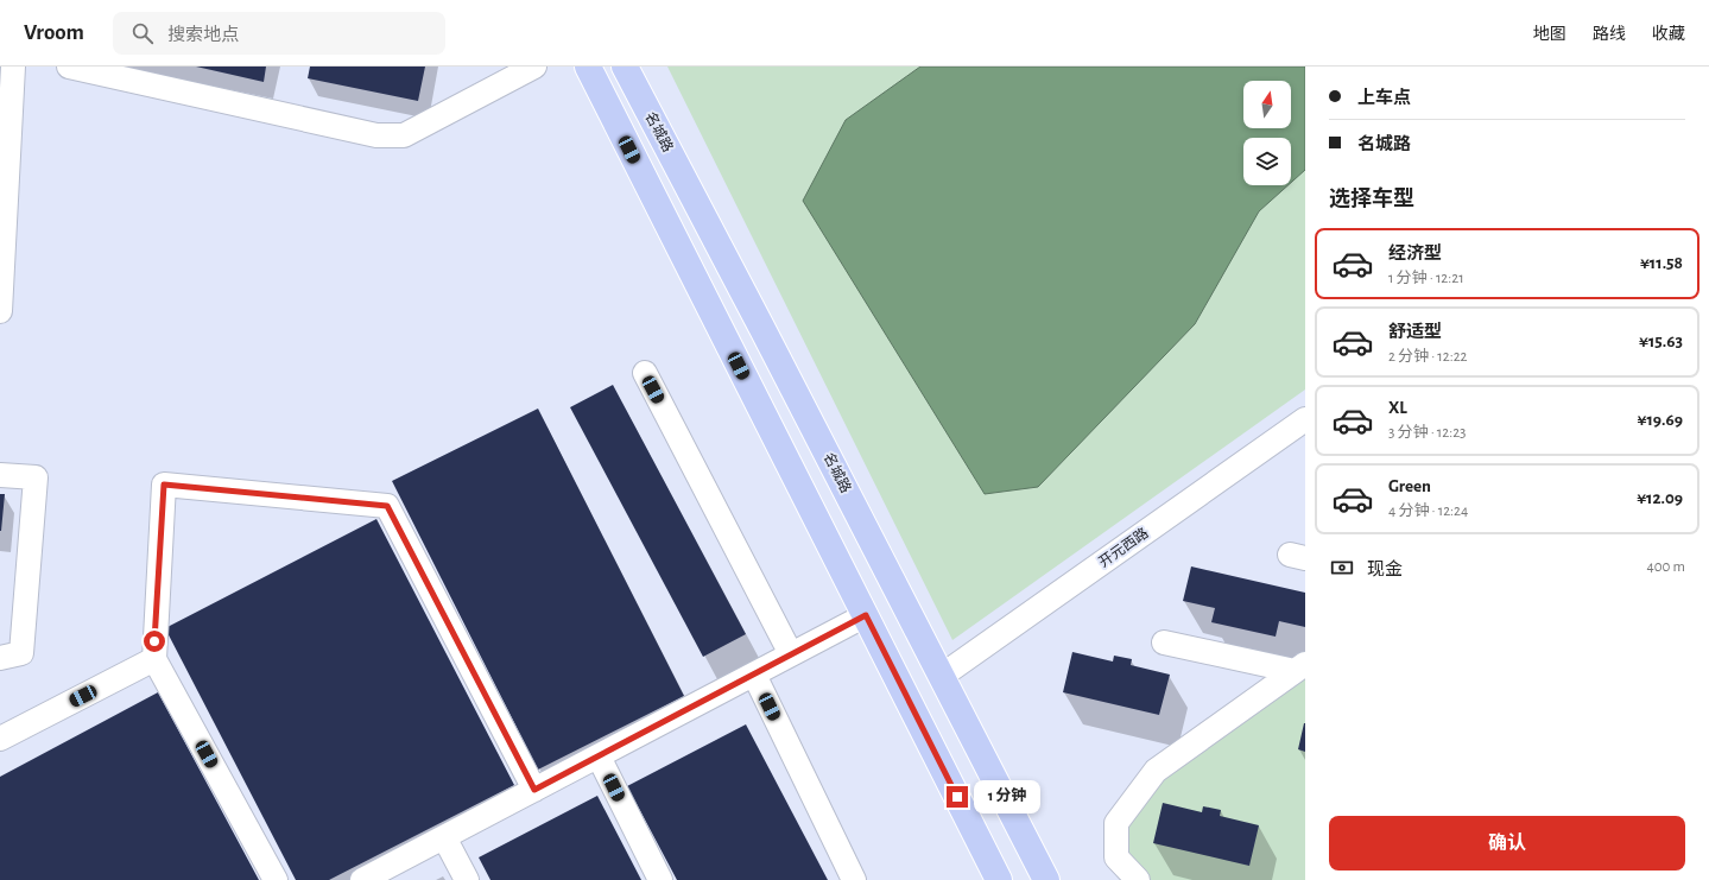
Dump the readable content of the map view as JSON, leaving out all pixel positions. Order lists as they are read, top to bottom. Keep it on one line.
{"streets":{"main road":["名城路"],"street":["开元西路"]},"crossings":[["名城路","开元西路"]],"north":"top","page":{"header":"Vroom","search":"搜索地点","nav":["地图","路线","收藏"],"banner":["上车点","名城路"],"heading":"选择车型","list":[{"name":"经济型","note":"1 分钟 · 12:21","value":"¥11.58"},{"name":"舒适型","note":"2 分钟 · 12:22","value":"¥15.63"},{"name":"XL","note":"3 分钟 · 12:23","value":"¥19.69"},{"name":"Green","note":"4 分钟 · 12:24","value":"¥12.09"}],"pay":["现金","400 m"],"bubble":"1 分钟","buttons":"确认"}}
